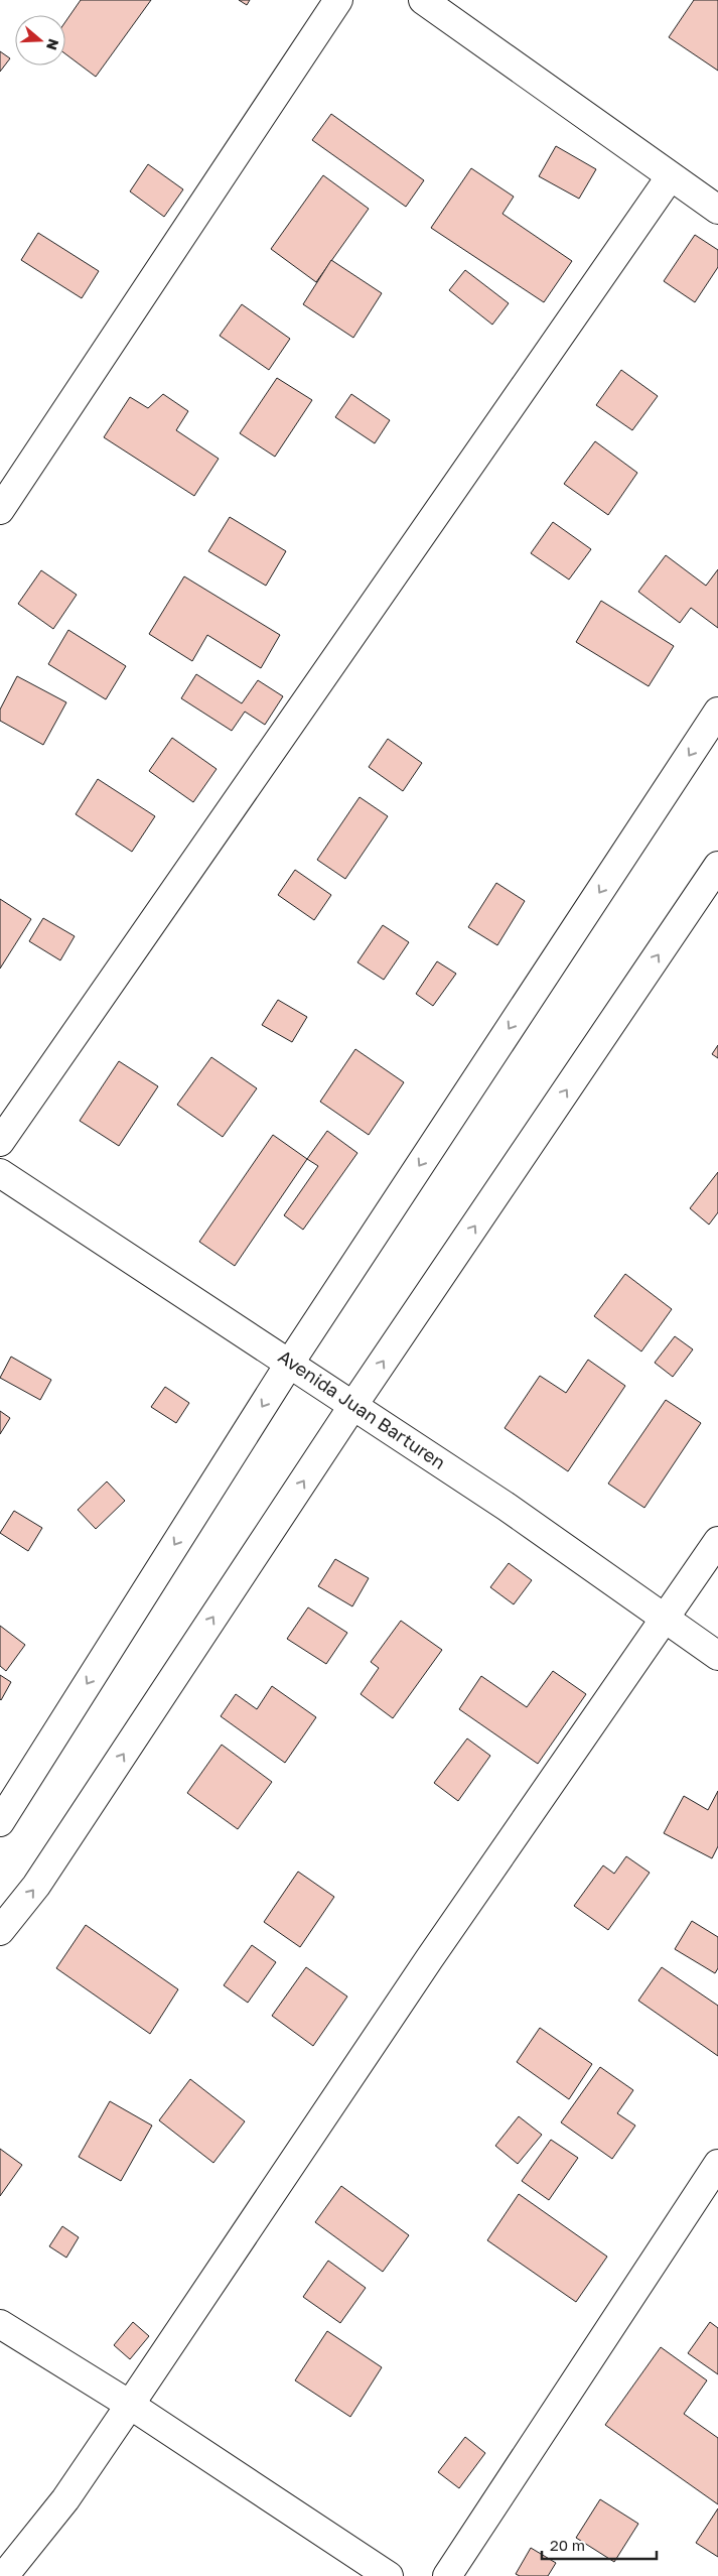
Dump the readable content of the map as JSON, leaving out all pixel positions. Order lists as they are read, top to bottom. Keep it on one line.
{"streets":{"street":["Avenida Juan Barturen"]},"scale_bar":"20 m","north":"right"}
